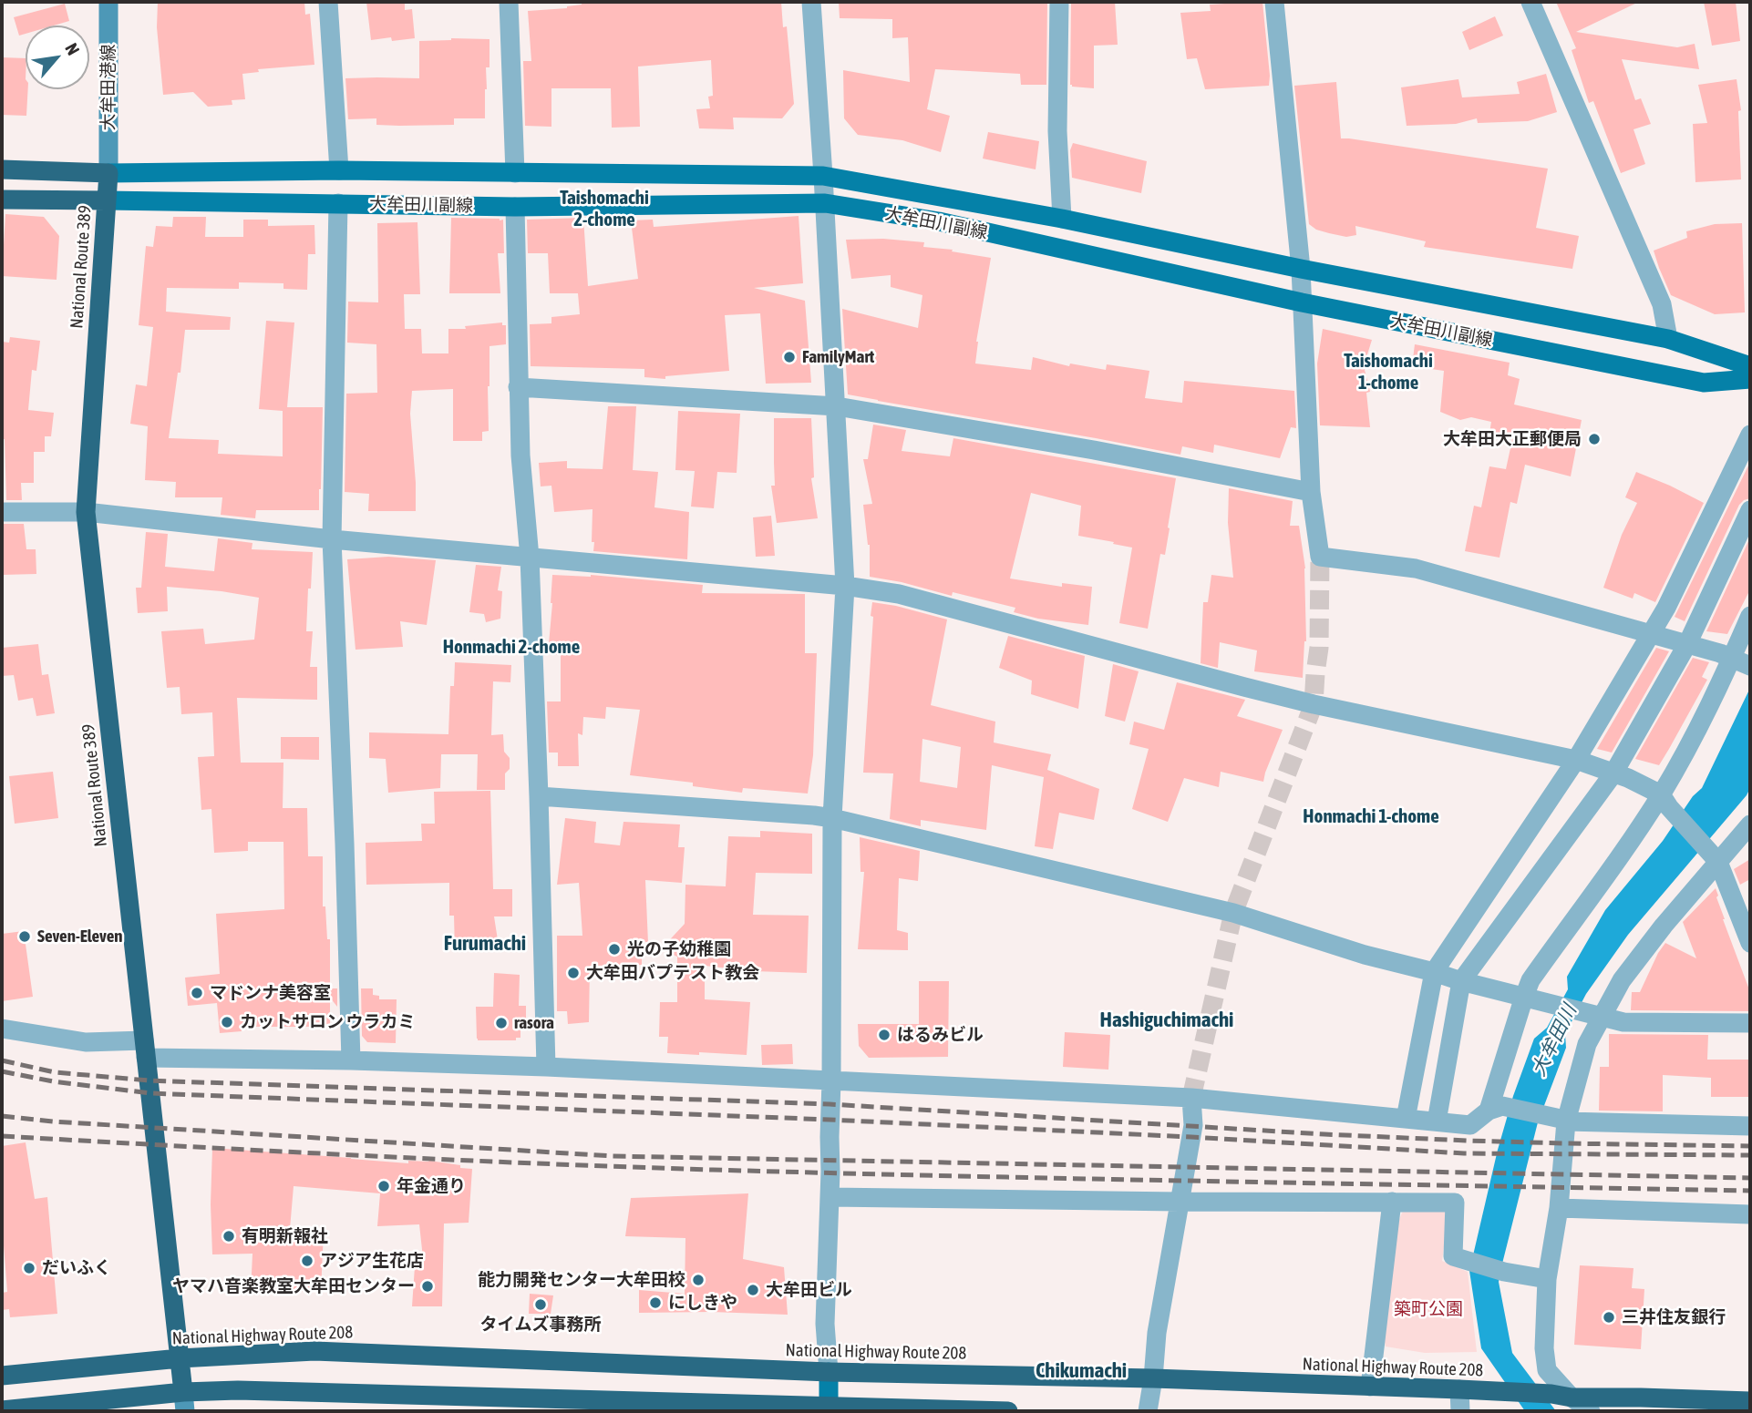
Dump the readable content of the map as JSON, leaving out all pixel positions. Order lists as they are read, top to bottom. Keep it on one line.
{"streets":{"highway":["National Route 389","National Highway Route 208"],"main road":["大牟田港線","大牟田川副線"]},"crossings":[["大牟田港線","大牟田川副線"],["大牟田港線","National Route 389"],["大牟田川副線","National Route 389"],["National Route 389","National Highway Route 208"]],"districts":["Taishomachi 2-chome","Taishomachi 1-chome","Honmachi 2-chome","Honmachi 1-chome","Furumachi","Hashiguchimachi","Chikumachi"],"water":["大牟田川"],"parks":["築町公園"],"places":["FamilyMart","大牟田大正郵便局","Seven-Eleven","光の子幼稚園","大牟田バプテスト教会","マドンナ美容室","カットサロン ウラカミ","rasora","はるみビル","年金通り","有明新報社","アジア生花店","だいふく","能力開発センター大牟田校","ヤマハ音楽教室大牟田センター","大牟田ビル","にしきや","タイムズ事務所","三井住友銀行"],"north":"top right"}
